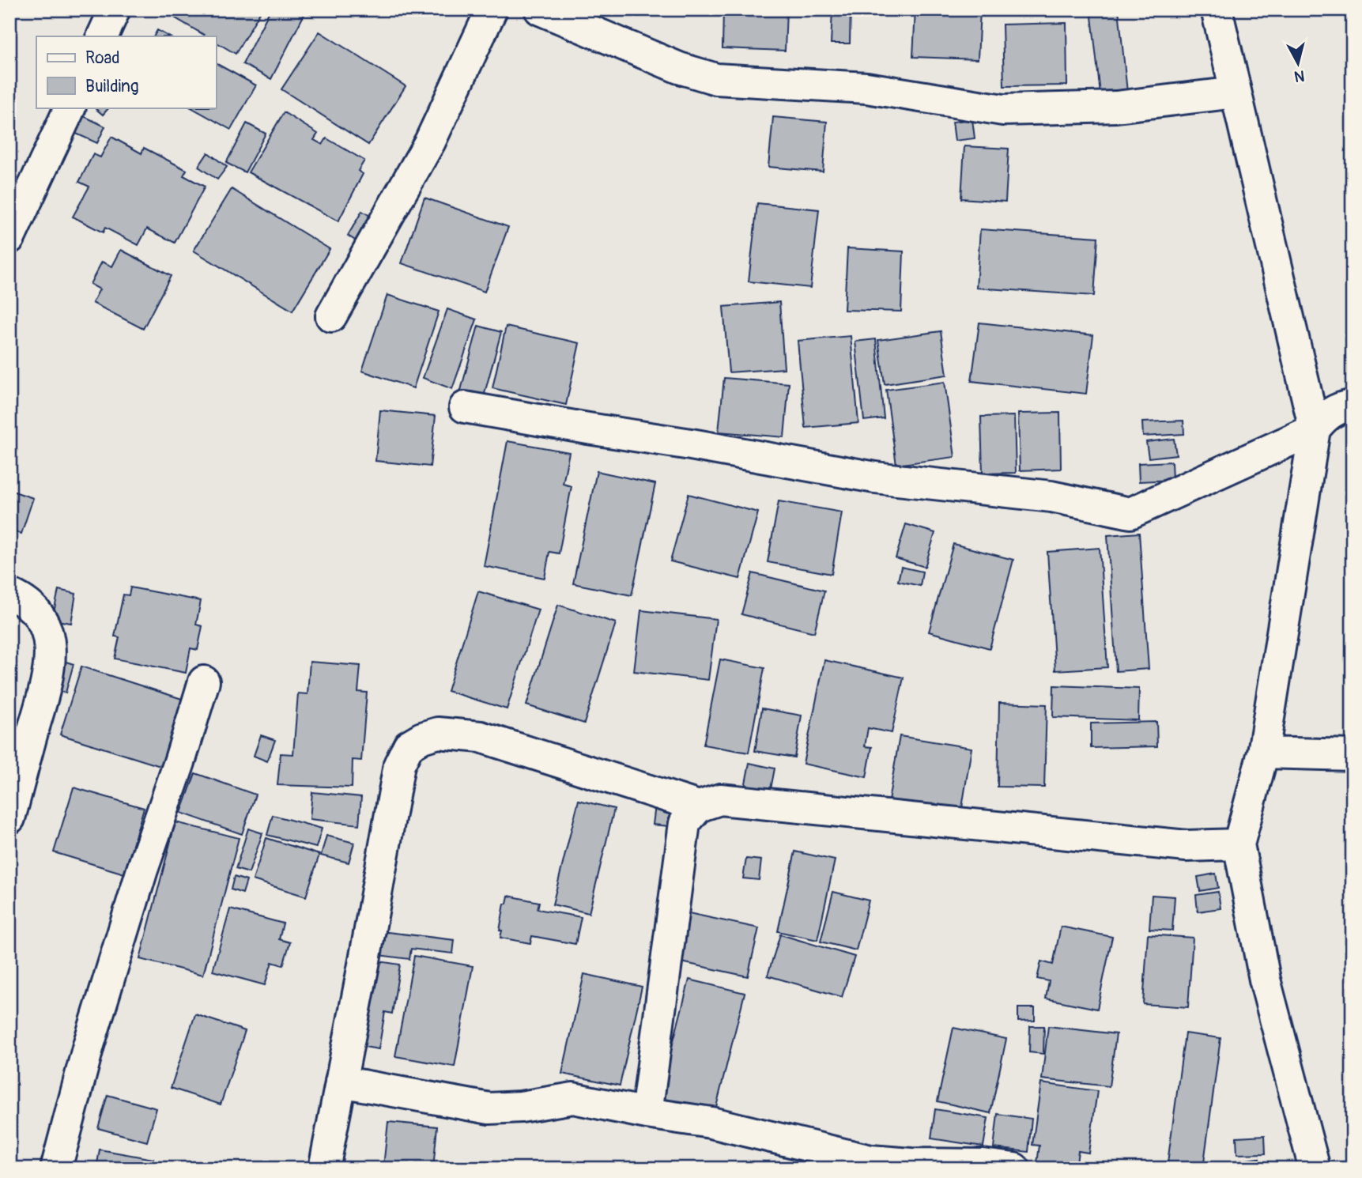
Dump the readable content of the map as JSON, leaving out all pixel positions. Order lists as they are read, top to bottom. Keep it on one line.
{"legend":["Road","Building"],"north":"bottom"}
